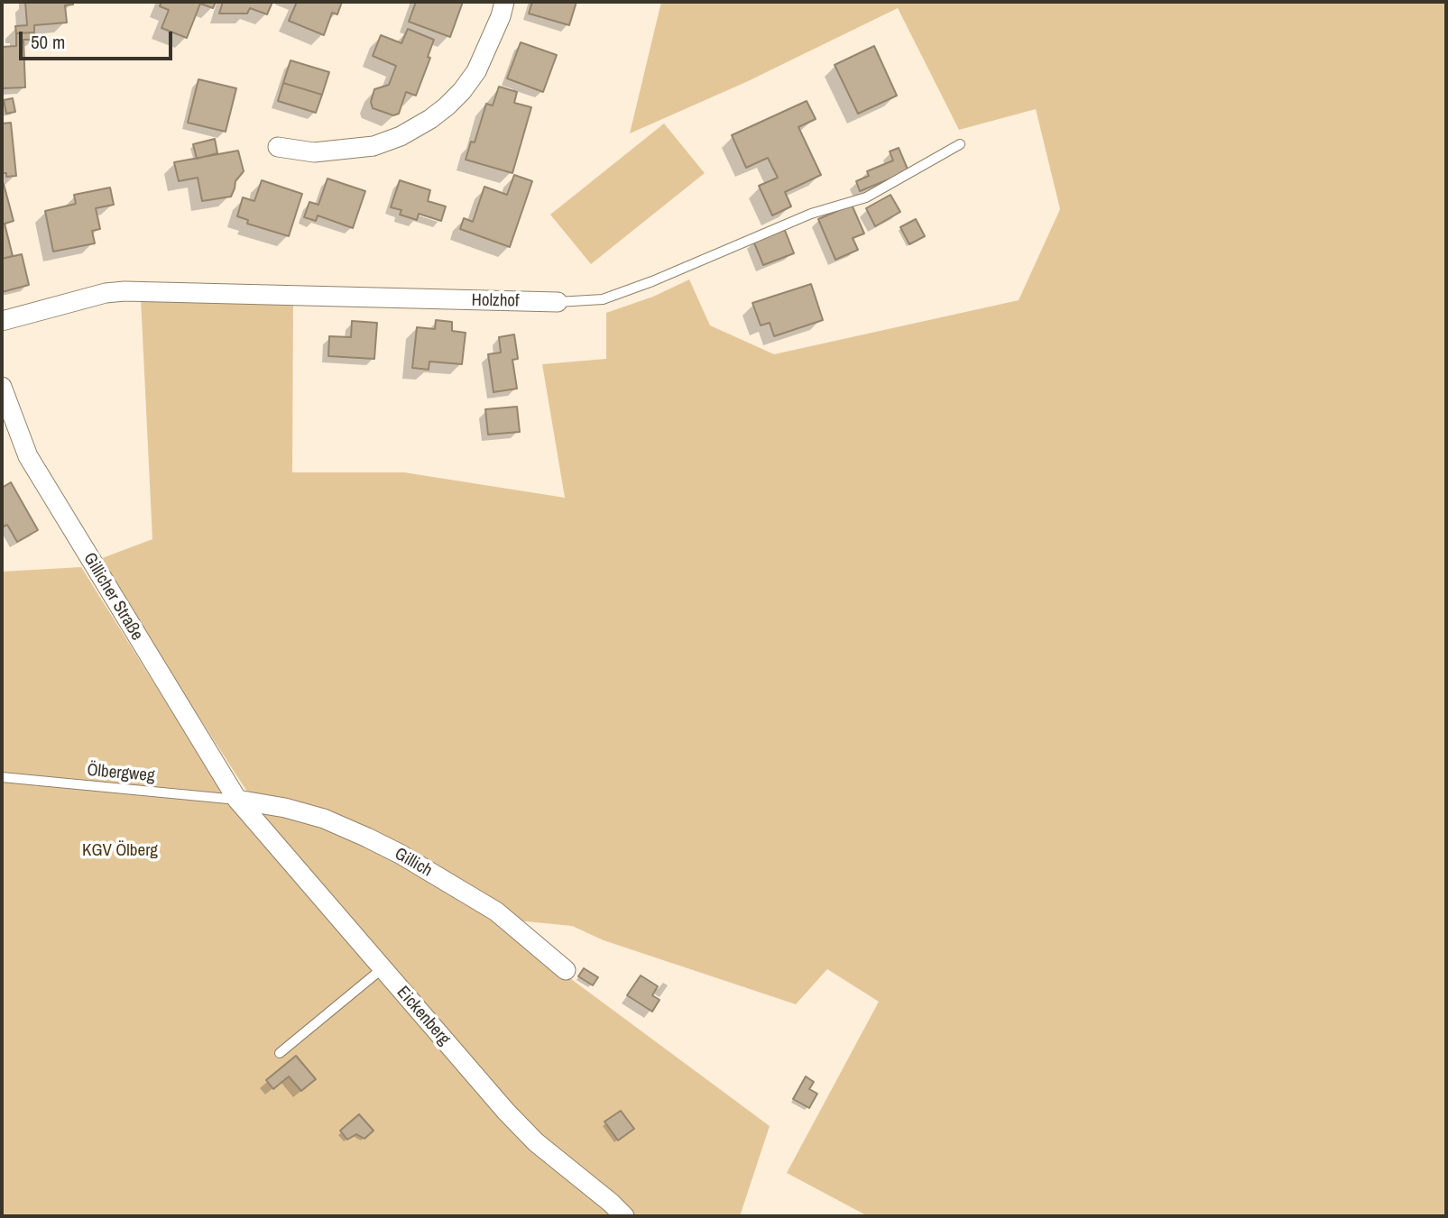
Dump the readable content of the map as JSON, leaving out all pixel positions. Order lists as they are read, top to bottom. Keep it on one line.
{"streets":{"street":["Holzhof","Gillicher Straße","Gillich","Eickenberg"],"lane":["Ölbergweg"]},"crossings":[["Gillicher Straße","Ölbergweg"],["Gillicher Straße","Gillich"],["Gillicher Straße","Eickenberg"],["Ölbergweg","Gillich"],["Ölbergweg","Eickenberg"],["Gillich","Eickenberg"]],"parks":["KGV Ölberg"],"scale_bar":"50 m"}
